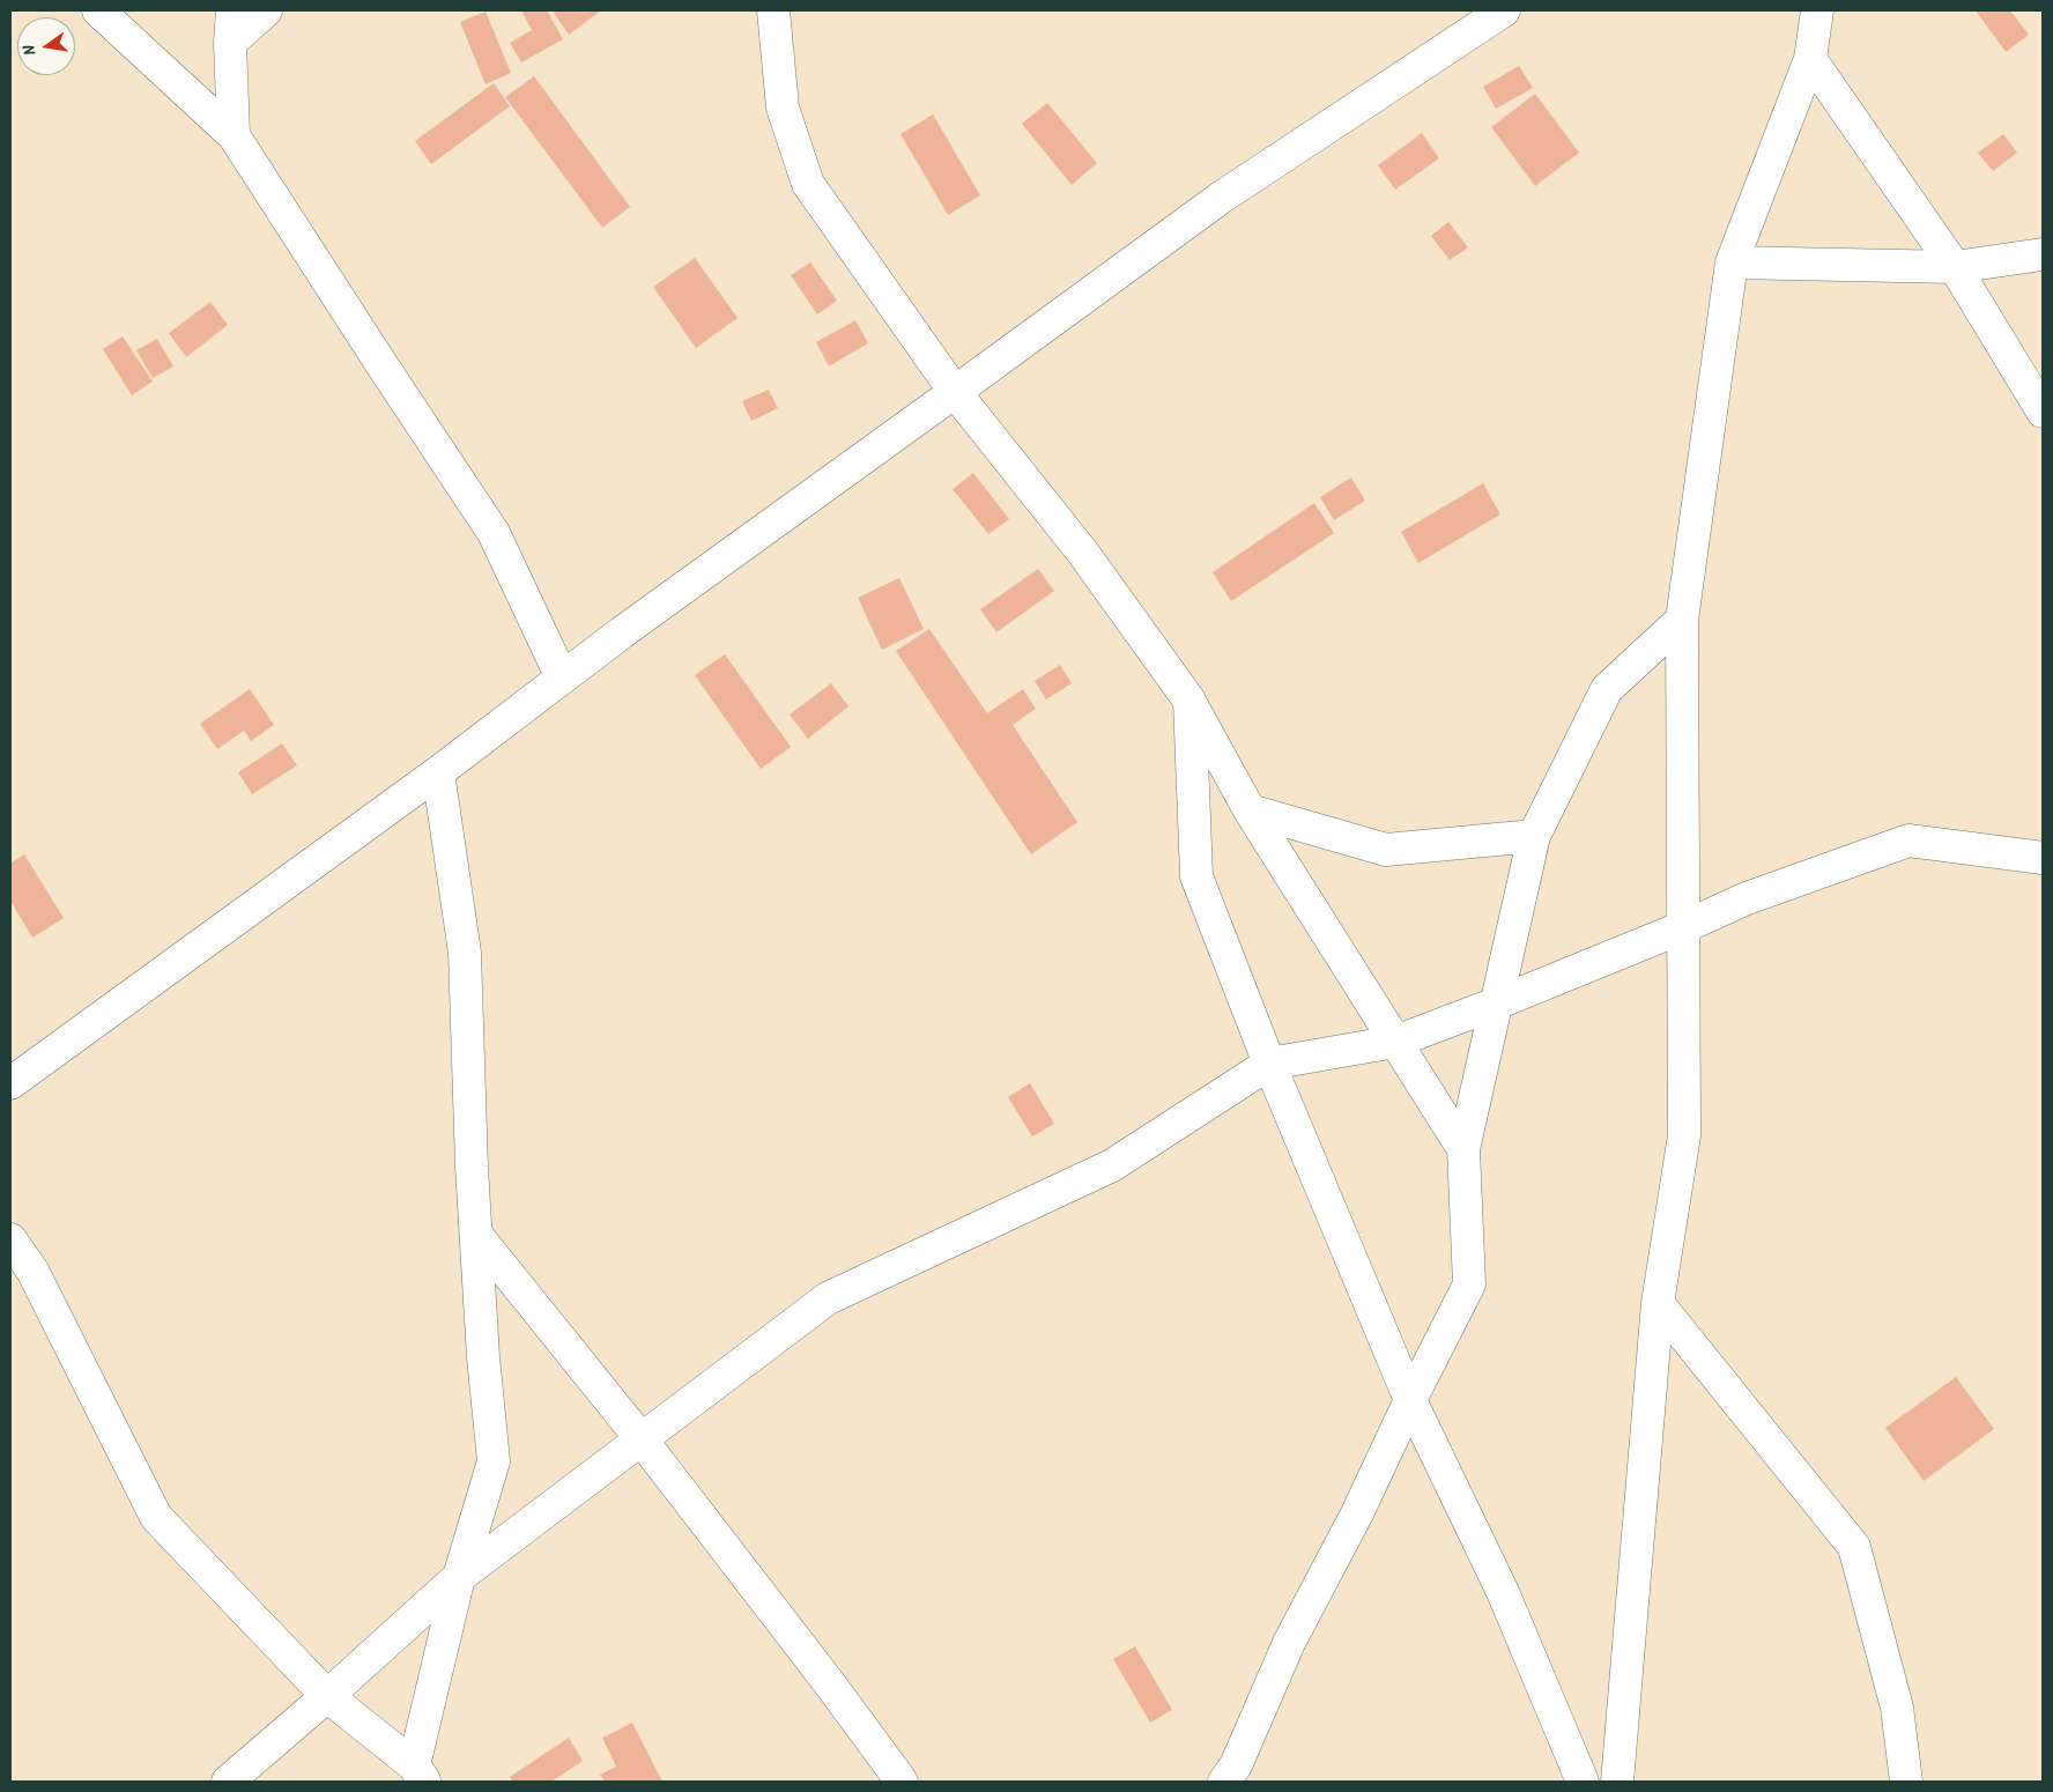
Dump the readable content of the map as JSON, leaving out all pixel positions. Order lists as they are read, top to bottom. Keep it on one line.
{"north":"left"}
